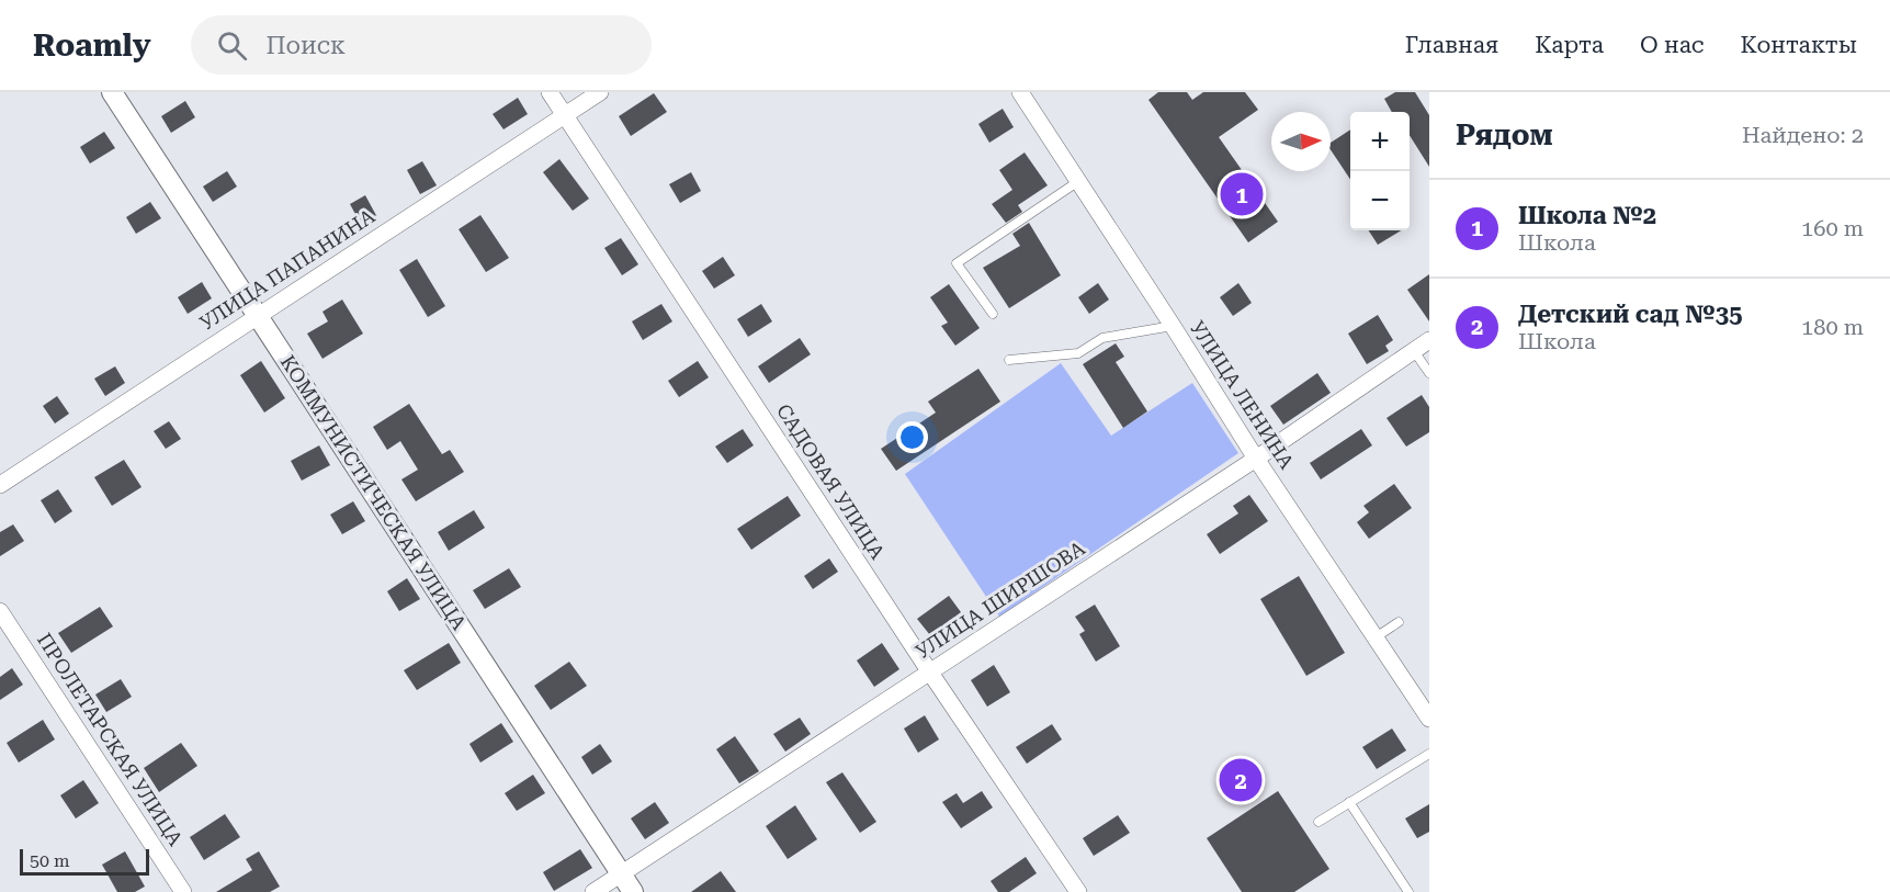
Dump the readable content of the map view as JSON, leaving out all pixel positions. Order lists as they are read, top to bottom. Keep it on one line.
{"streets":{"street":["УЛИЦА ПАПАНИНА","УЛИЦА ЛЕНИНА","САДОВАЯ УЛИЦА","КОММУНИСТИЧЕСКАЯ УЛИЦА","УЛИЦА ШИРШОВА","ПРОЛЕТАРСКАЯ УЛИЦА"]},"crossings":[["УЛИЦА ПАПАНИНА","САДОВАЯ УЛИЦА"],["УЛИЦА ПАПАНИНА","КОММУНИСТИЧЕСКАЯ УЛИЦА"],["УЛИЦА ЛЕНИНА","УЛИЦА ШИРШОВА"],["САДОВАЯ УЛИЦА","УЛИЦА ШИРШОВА"],["КОММУНИСТИЧЕСКАЯ УЛИЦА","УЛИЦА ШИРШОВА"]],"scale_bar":"50 m","north":"right","page":{"header":"Roamly","search":"Поиск","nav":["Главная","Карта","О нас","Контакты"],"heading":["Рядом","Найдено: 2"],"map_buttons":["+","−"],"pins":["1","2"],"list":[{"mark":"1","name":"Школа №2","note":"Школа","value":"160 m"},{"mark":"2","name":"Детский сад №35","note":"Школа","value":"180 m"}],"scale":"50 m"}}
